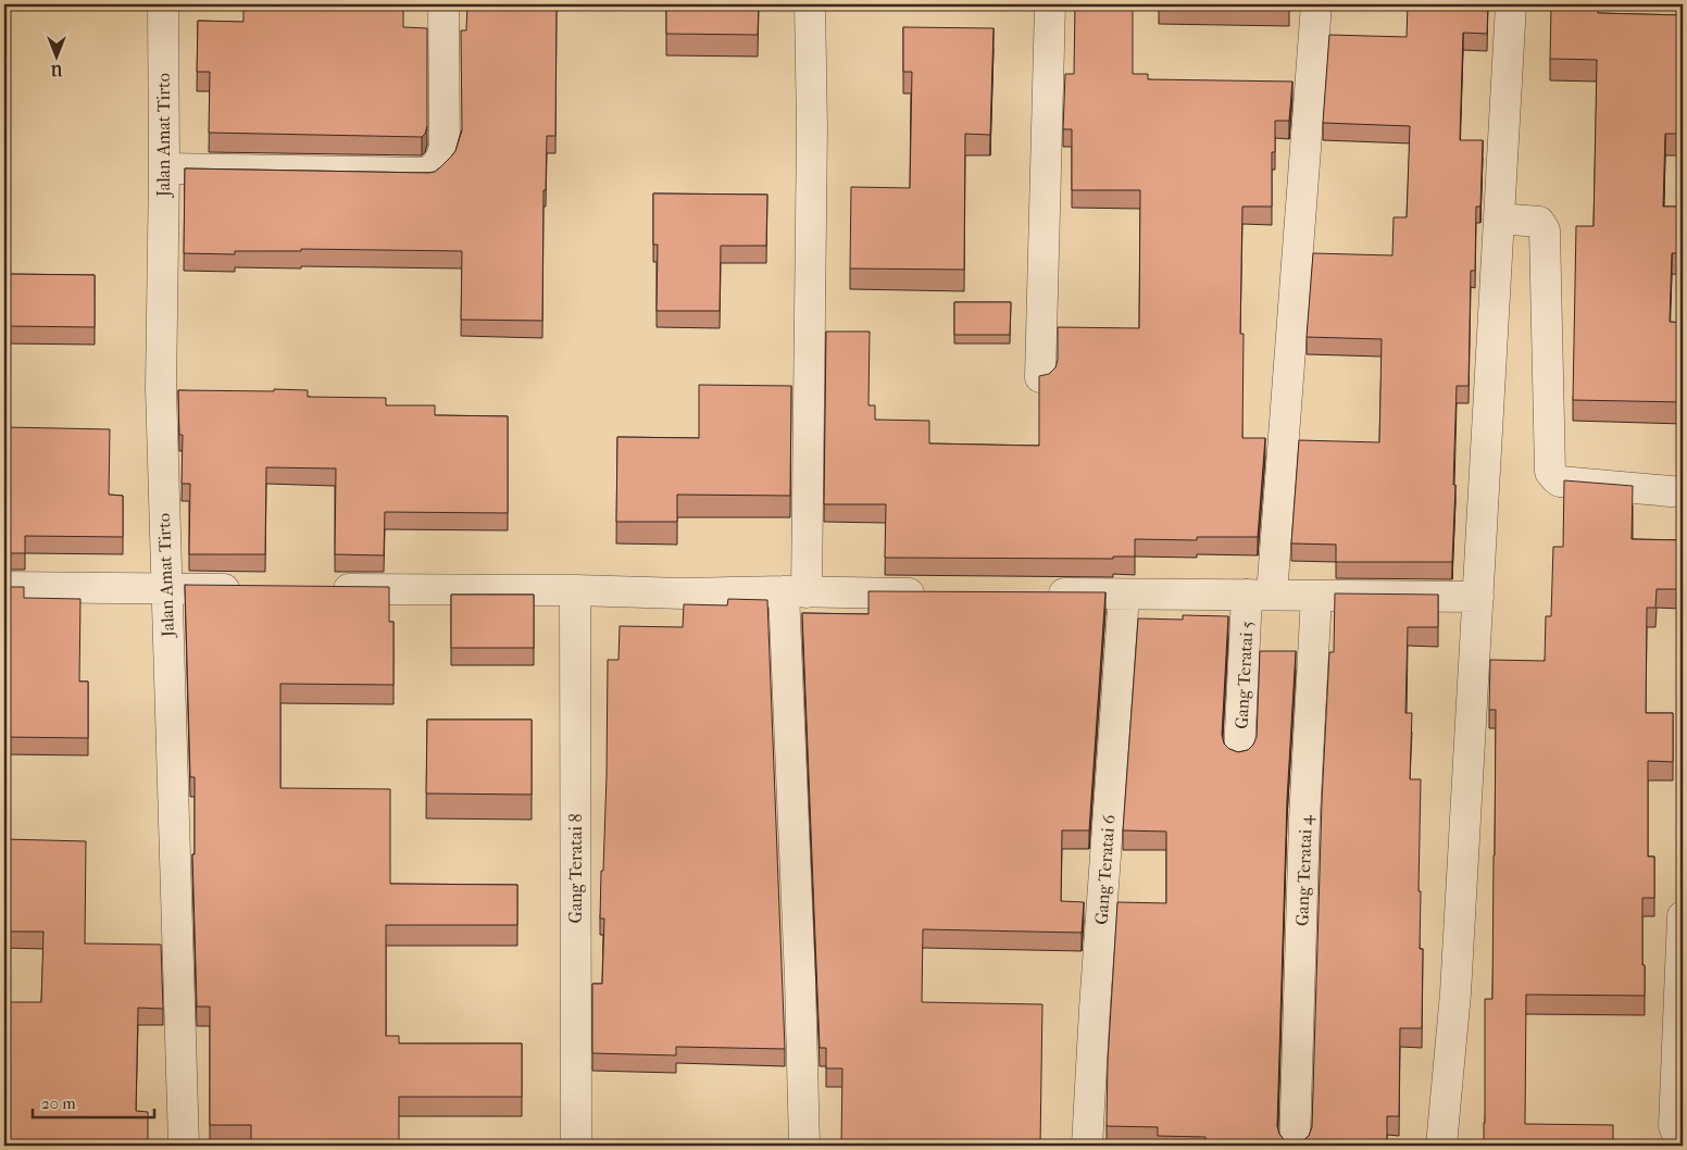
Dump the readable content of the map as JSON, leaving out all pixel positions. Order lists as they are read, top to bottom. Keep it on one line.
{"streets":{"street":["Jalan Amat Tirto","Gang Teratai 5","Gang Teratai 8","Gang Teratai 6","Gang Teratai 4"]},"scale_bar":"20 m","north":"bottom"}
